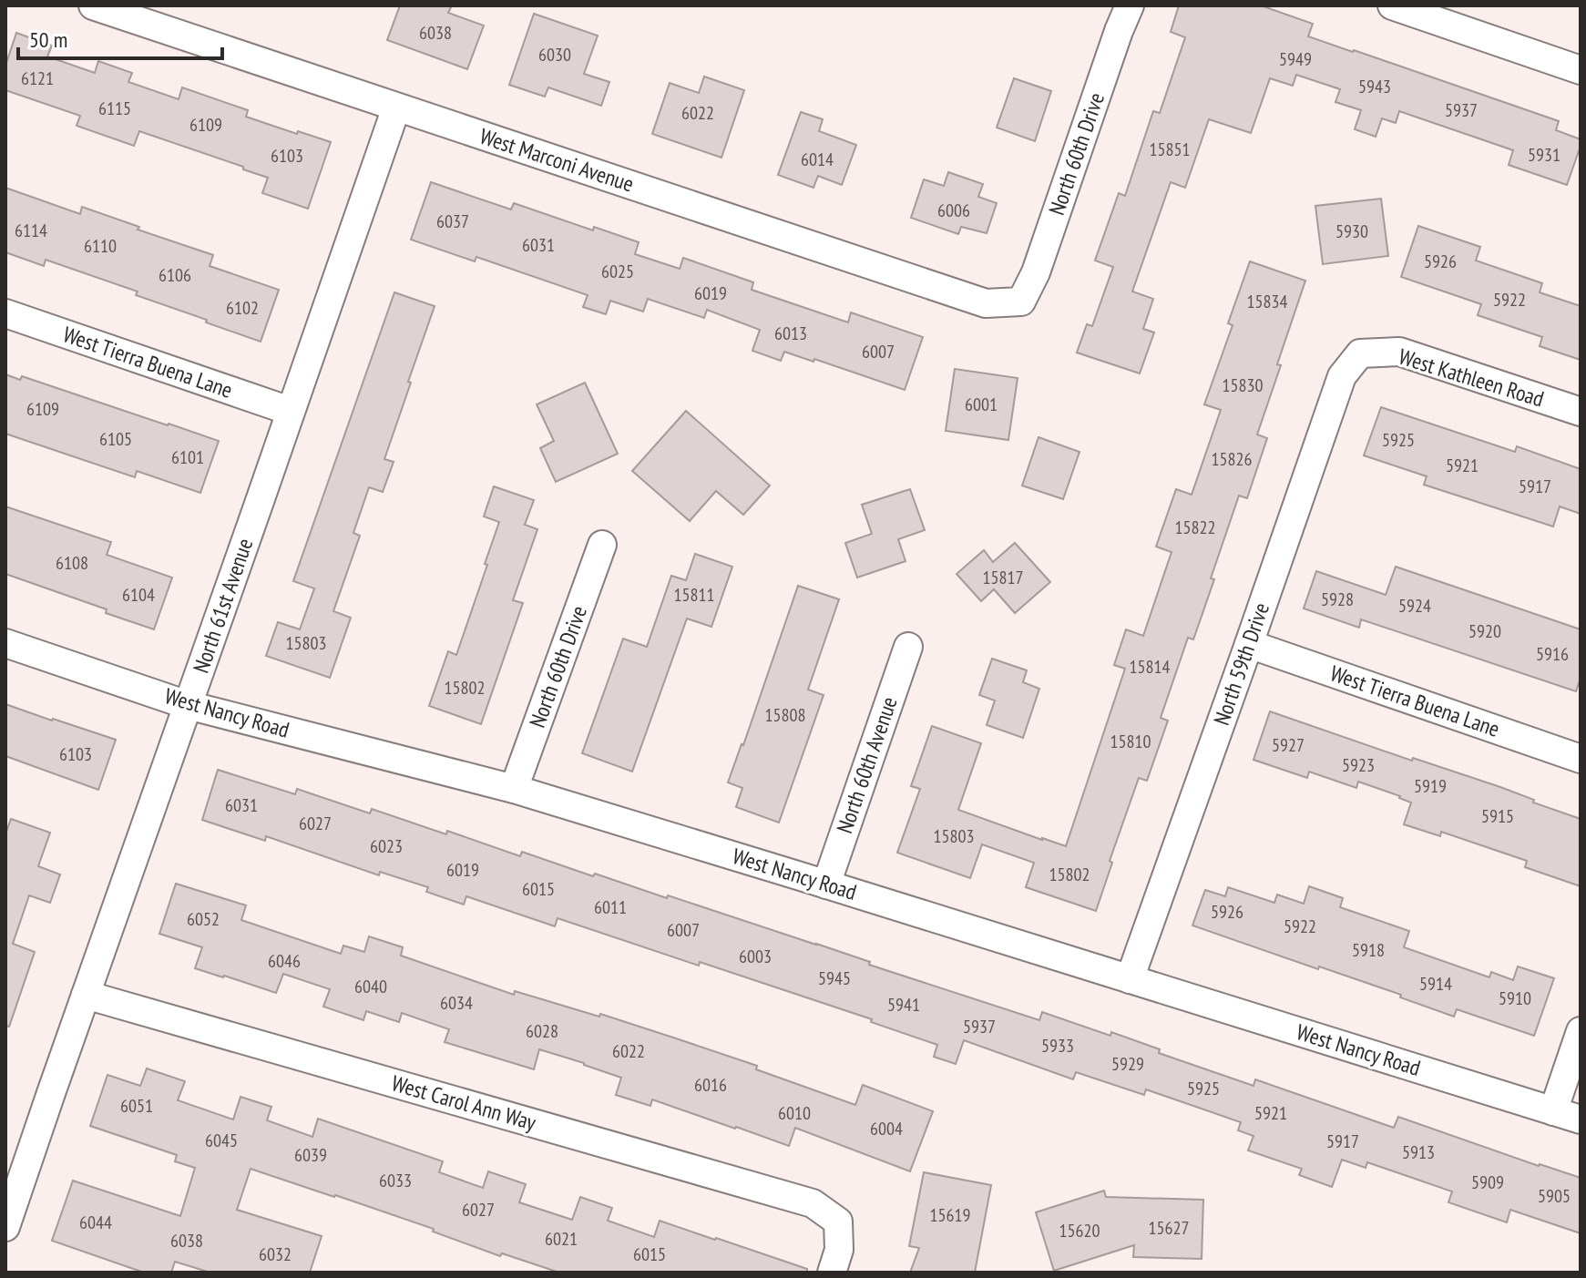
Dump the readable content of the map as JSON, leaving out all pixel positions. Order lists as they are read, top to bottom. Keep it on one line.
{"streets":{"street":["North 60th Drive","West Marconi Avenue","West Tierra Buena Lane","West Kathleen Road","North 61st Avenue","North 59th Drive","West Nancy Road","North 60th Avenue","West Carol Ann Way"]},"crossings":[["North 60th Drive","West Marconi Avenue"],["North 60th Drive","West Nancy Road"],["West Marconi Avenue","North 61st Avenue"],["West Tierra Buena Lane","North 61st Avenue"],["West Tierra Buena Lane","North 59th Drive"],["West Kathleen Road","North 59th Drive"],["North 61st Avenue","West Nancy Road"],["North 61st Avenue","West Carol Ann Way"],["North 59th Drive","West Nancy Road"],["West Nancy Road","North 60th Avenue"]],"house_numbers":["6038","6030","5949","6121","5943","6115","5937","6022","6109","15851","5931","6103","6014","6006","6037","6114","5930","6031","6110","5926","6025","6106","6019","5922","15834","6102","6013","6007","15830","6001","6109","6105","5925","6101","15826","5921","5917","15822","6108","15817","6104","15811","5928","5924","5920","15803","5916","15814","15802","15808","15810","5927","6103","5923","5919","6031","5915","6027","15803","6023","6019","15802","6015","6011","5926","6052","5922","6007","5918","6003","6046","5945","5914","6040","5910","6034","5941","5937","6028","5933","6022","5929","6016","5925","6051","6010","5921","6004","6045","5917","5913","6039","6033","5909","5905","6027","15619","6044","15627","15620","6021","6038","6032","6015"],"scale_bar":"50 m"}
